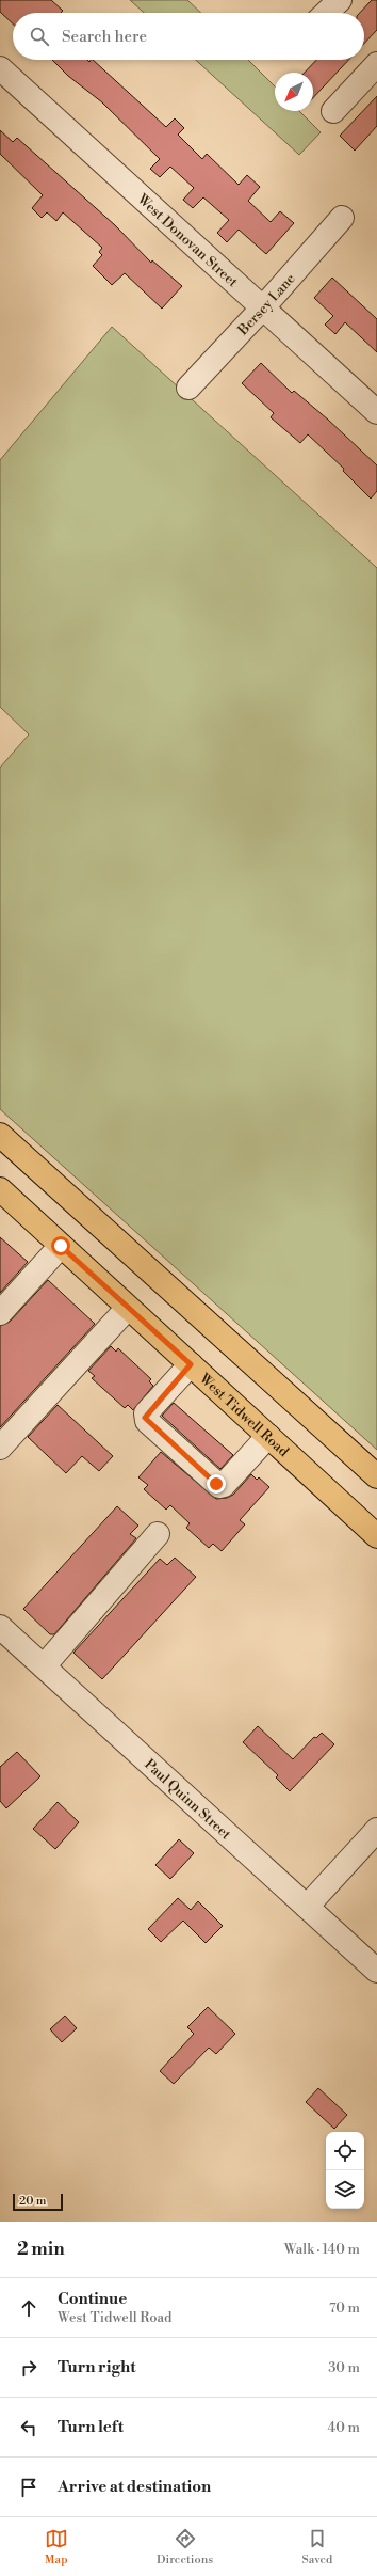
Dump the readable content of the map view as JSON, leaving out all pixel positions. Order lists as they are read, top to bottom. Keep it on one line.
{"streets":{"main road":["West Tidwell Road"],"street":["West Donovan Street","Bersey Lane","Paul Quinn Street"]},"crossings":[["West Donovan Street","Bersey Lane"]],"scale_bar":"20 m","north":"bottom left","page":{"search":"Search here","scale":"20 m","heading":["2 min","Walk · 140 m"],"list":[["Continue","West Tidwell Road","70 m"],["Turn right","30 m"],["Turn left","40 m"],"Arrive at destination"],"nav":["Map","Directions","Saved"]}}
